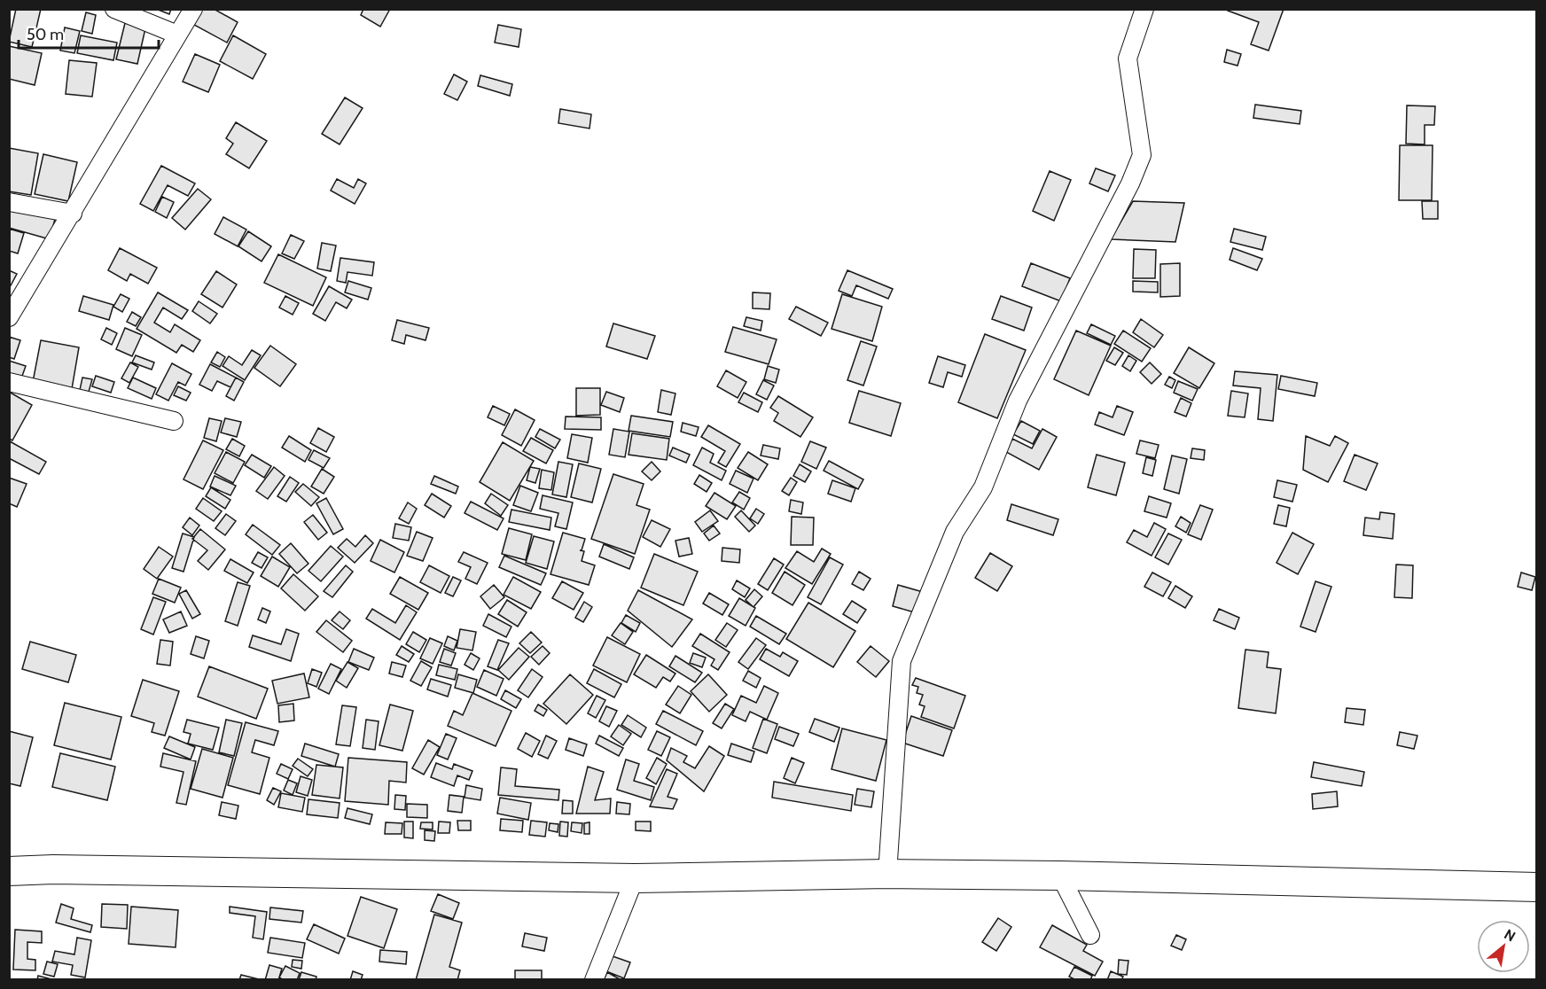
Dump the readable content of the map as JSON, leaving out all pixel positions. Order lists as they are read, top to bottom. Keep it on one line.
{"scale_bar":"50 m","north":"top right"}
